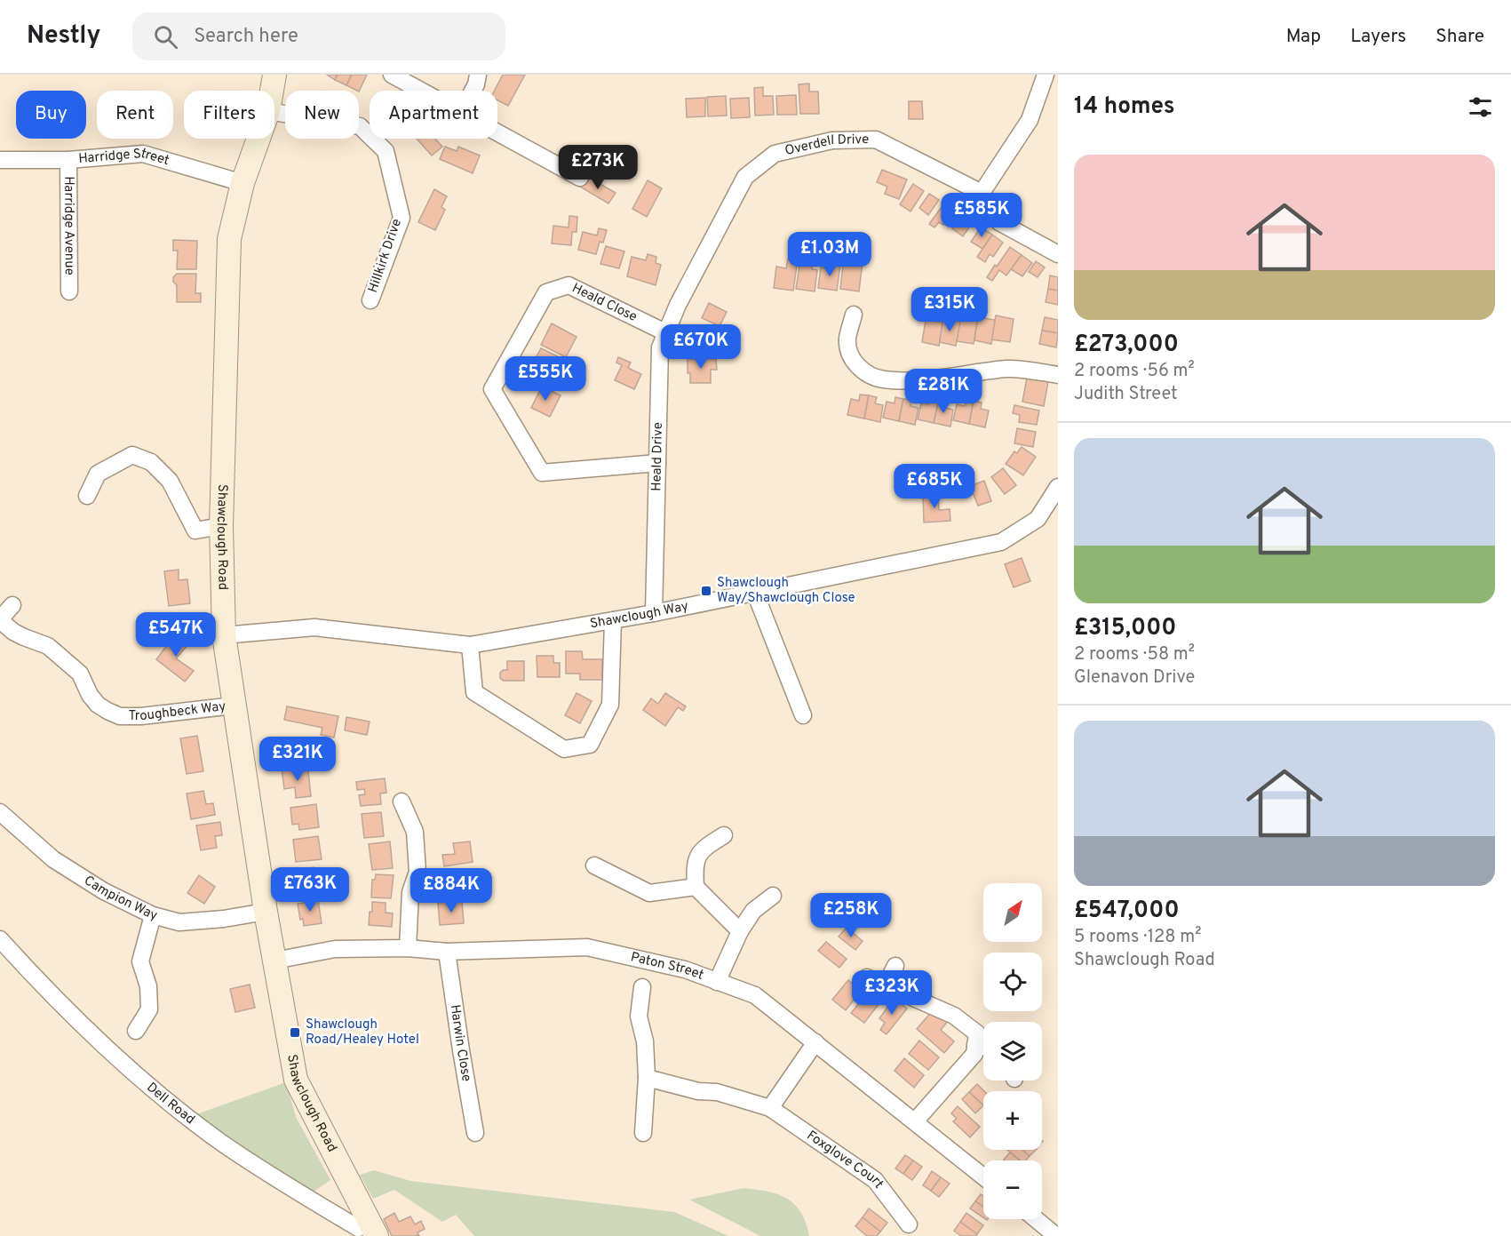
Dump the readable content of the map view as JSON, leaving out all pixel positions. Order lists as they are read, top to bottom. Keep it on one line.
{"streets":{"main road":["Shawclough Road"],"street":["Overdell Drive","Harridge Street","Harridge Avenue","Hillkirk Drive","Heald Close","Heald Drive","Shawclough Way","Troughbeck Way","Campion Way","Paton Street","Harwin Close","Dell Road","Foxglove Court"]},"crossings":[["Overdell Drive","Heald Drive"],["Harridge Street","Harridge Avenue"],["Harridge Street","Shawclough Road"],["Heald Close","Heald Drive"],["Heald Drive","Shawclough Way"],["Shawclough Road","Shawclough Way"],["Shawclough Road","Troughbeck Way"],["Shawclough Road","Campion Way"],["Shawclough Road","Paton Street"],["Shawclough Road","Dell Road"],["Paton Street","Harwin Close"]],"places":{"transit":["Shawclough Way/Shawclough Close","Shawclough Road/Healey Hotel"]},"north":"top right","page":{"header":"Nestly","search":"Search here","nav":["Map","Layers","Share"],"heading":"14 homes","chip":["Buy","Rent","Filters","New","Apartment"],"list":[{"name":"£273,000","note":"2 rooms · 56 m² · Judith Street"},{"name":"£315,000","note":"2 rooms · 58 m² · Glenavon Drive"},{"name":"£547,000","note":"5 rooms · 128 m² · Shawclough Road"}],"price":["£273K","£585K","£1.03M","£315K","£670K","£555K","£281K","£685K","£547K","£321K","£763K","£884K","£258K","£323K"],"map_buttons":["+","−"]}}
